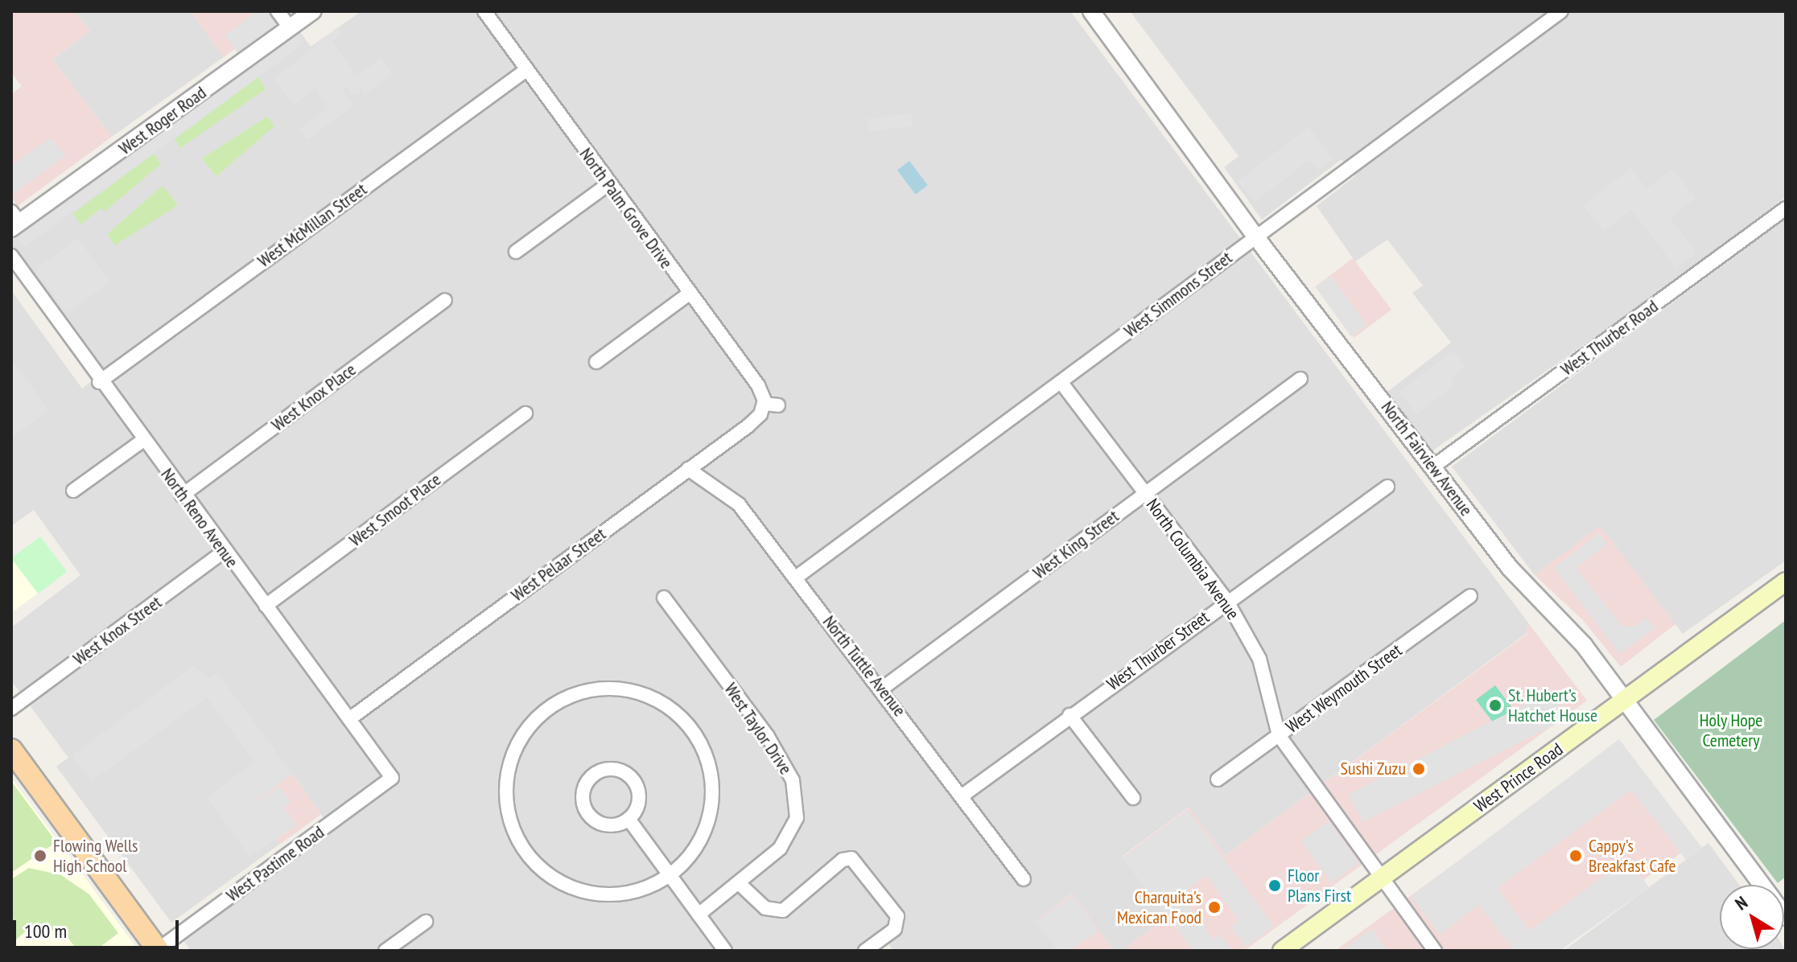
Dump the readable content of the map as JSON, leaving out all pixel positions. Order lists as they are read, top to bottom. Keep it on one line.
{"streets":{"main road":["West Prince Road"],"street":["West Roger Road","North Palm Grove Drive","West McMillan Street","West Simmons Street","West Thurber Road","West Knox Place","North Fairview Avenue","West Smoot Place","North Reno Avenue","West King Street","North Columbia Avenue","West Pelaar Street","West Knox Street","West Thurber Street","North Tuttle Avenue","West Weymouth Street","West Taylor Drive","West Pastime Road"]},"crossings":[["North Palm Grove Drive","West McMillan Street"],["North Palm Grove Drive","West Pelaar Street"],["West McMillan Street","North Reno Avenue"],["West Simmons Street","North Fairview Avenue"],["West Simmons Street","North Columbia Avenue"],["West Simmons Street","North Tuttle Avenue"],["West Thurber Road","North Fairview Avenue"],["West Knox Place","North Reno Avenue"],["North Fairview Avenue","West Prince Road"],["West Smoot Place","North Reno Avenue"],["North Reno Avenue","West Pelaar Street"],["North Reno Avenue","West Knox Street"],["North Reno Avenue","West Pastime Road"],["West King Street","North Columbia Avenue"],["West King Street","North Tuttle Avenue"],["North Columbia Avenue","West Thurber Street"],["North Columbia Avenue","West Weymouth Street"],["North Columbia Avenue","West Prince Road"],["West Pelaar Street","North Tuttle Avenue"],["West Thurber Street","North Tuttle Avenue"]],"parks":["Holy Hope Cemetery"],"places":["St. Hubert’s Hatchet House","Sushi Zuzu","Flowing Wells High School","Cappy's Breakfast Cafe","Floor Plans First","Charquita's Mexican Food"],"scale_bar":"100 m","north":"top left"}
